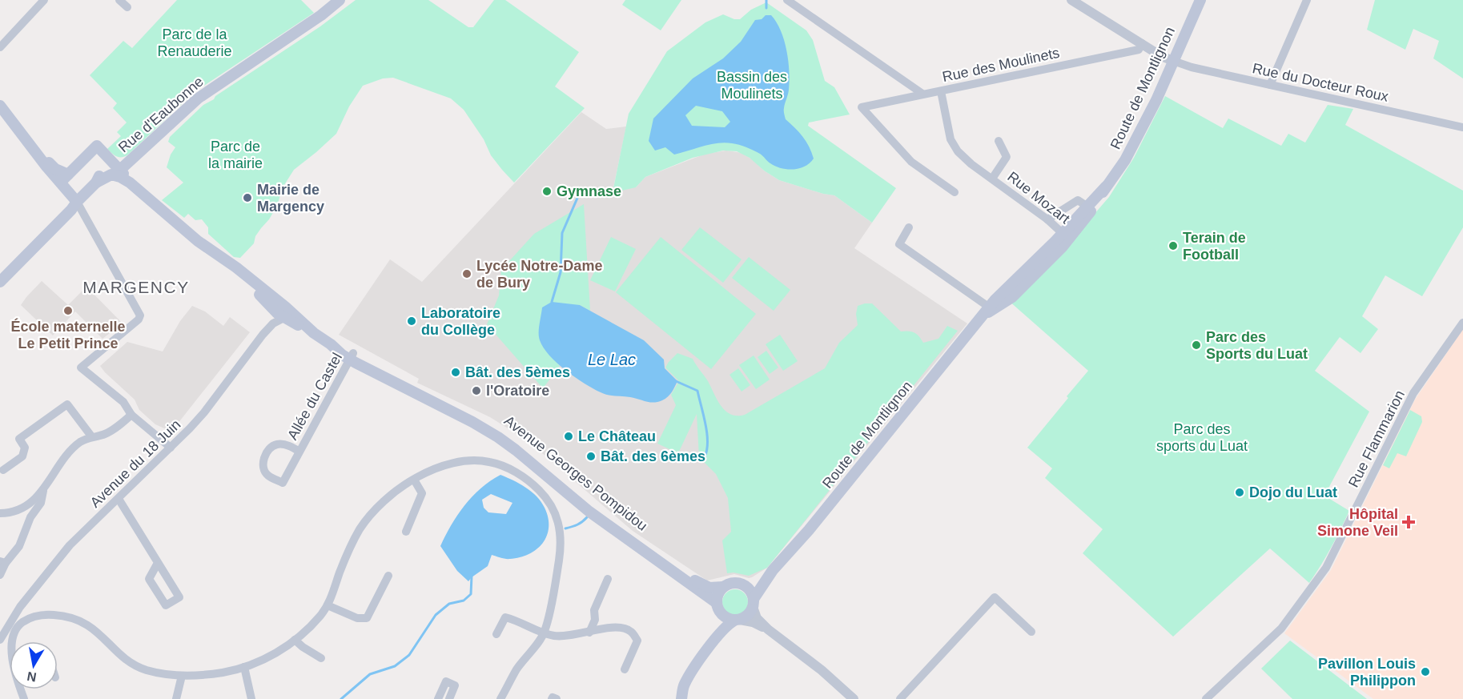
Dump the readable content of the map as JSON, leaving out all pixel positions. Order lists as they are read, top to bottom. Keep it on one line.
{"streets":{"main road":["Route de Montlignon","Rue d'Eaubonne","Avenue Georges Pompidou"],"street":["Rue des Moulinets","Rue du Docteur Roux","Rue Mozart","Allée du Castel","Rue Flammarion","Avenue du 18 Juin"]},"crossings":[["Rue des Moulinets","Rue Mozart"],["Rue du Docteur Roux","Route de Montlignon"],["Route de Montlignon","Rue Mozart"],["Route de Montlignon","Avenue Georges Pompidou"],["Rue d'Eaubonne","Avenue Georges Pompidou"],["Allée du Castel","Avenue Georges Pompidou"],["Avenue du 18 Juin","Avenue Georges Pompidou"]],"districts":["MARGENCY"],"water":["Le Lac"],"parks":["Parc de la Renauderie","Bassin des Moulinets","Parc de la mairie","Parc des sports du Luat"],"places":{"other":["Gymnase","Mairie de Margency","Terain de Football","Lycée Notre-Dame de Bury","École maternelle Le Petit Prince","Laboratoire du Collège","Parc des Sports du Luat","Bât. des 5èmes","l'Oratoire","Le Château","Bât. des 6èmes","Dojo du Luat","Pavillon Louis Philippon"],"health":["Hôpital Simone Veil"]},"north":"bottom"}
